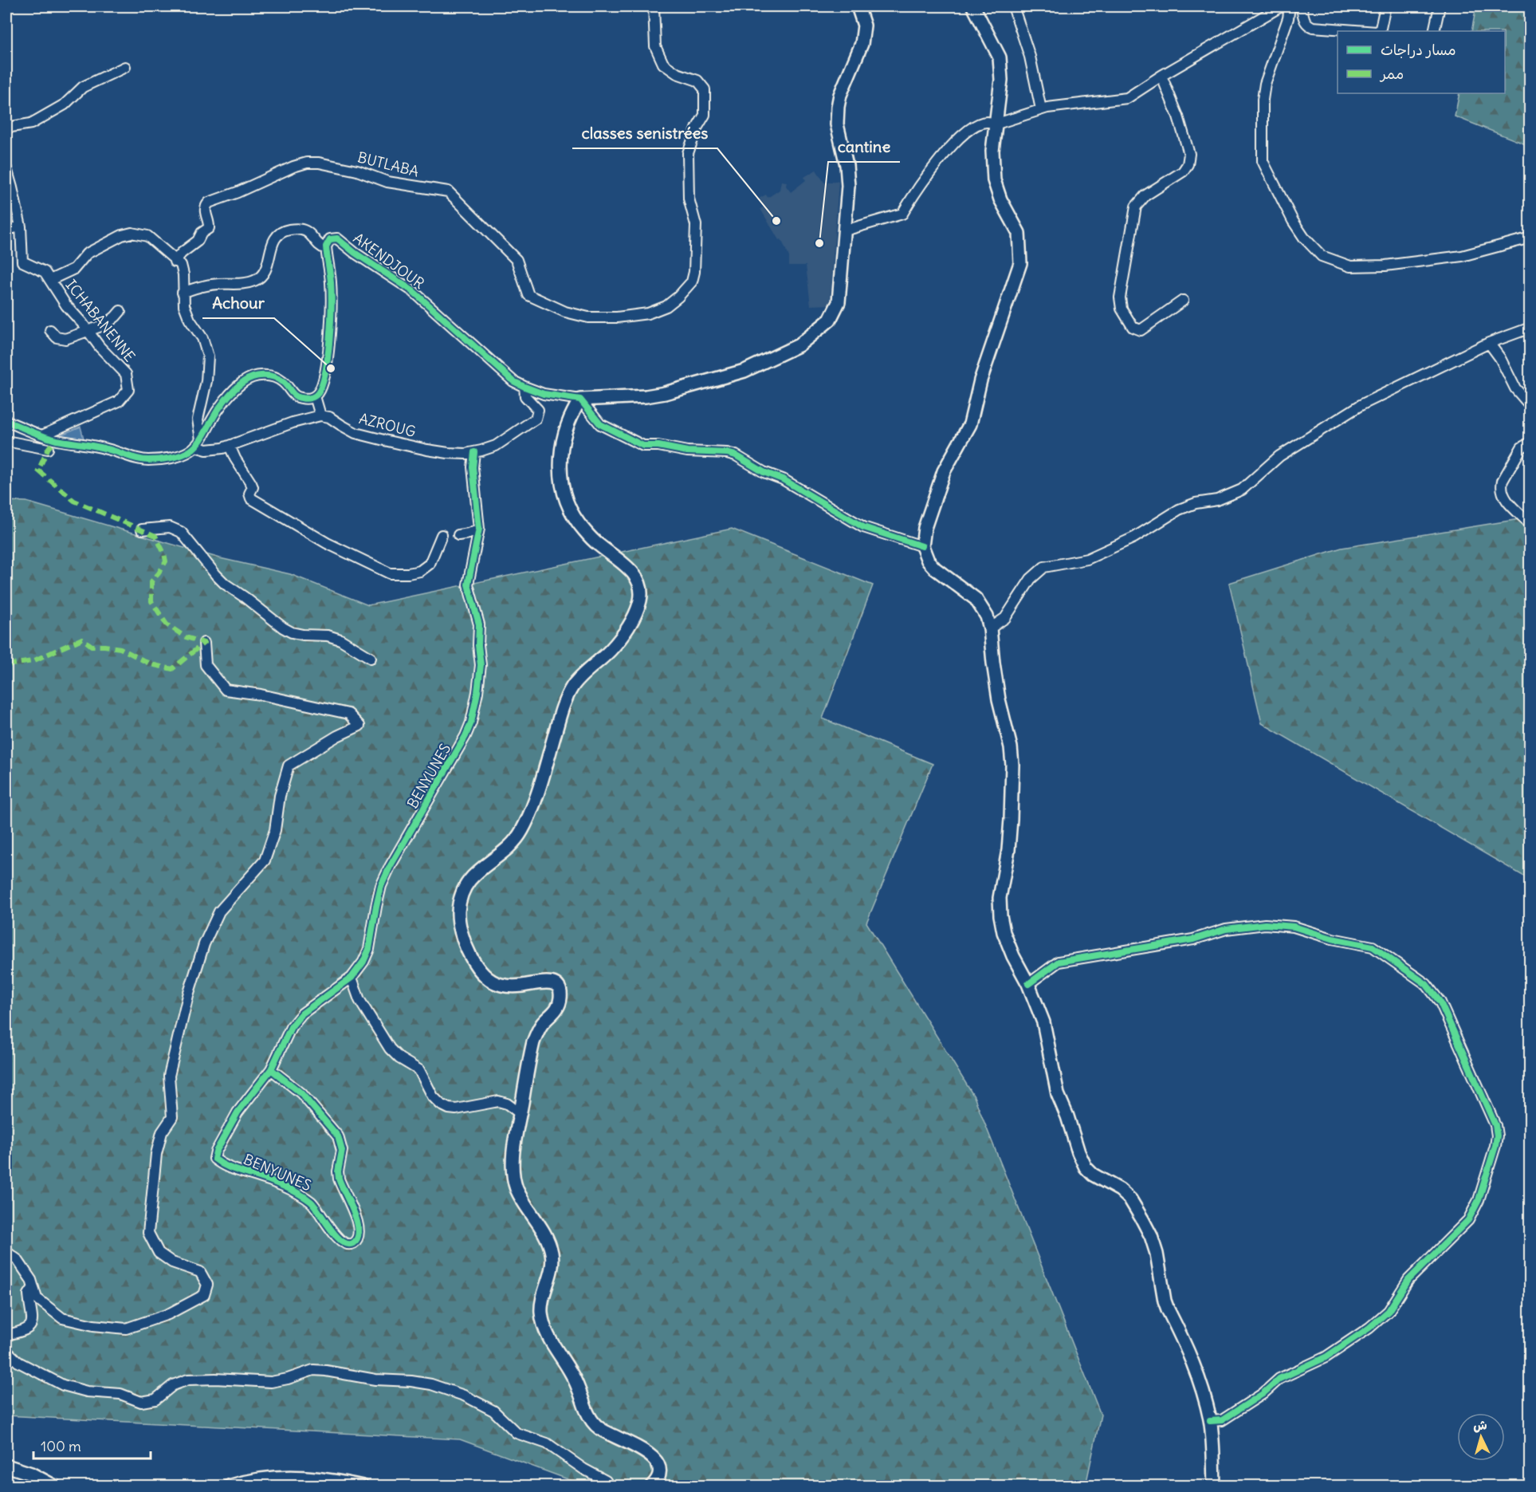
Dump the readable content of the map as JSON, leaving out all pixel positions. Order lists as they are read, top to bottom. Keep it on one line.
{"streets":{"street":["BUTLABA","AKENDJOUR","ICHABANENNE","AZROUG","BENYUNES"]},"crossings":[["AKENDJOUR","AZROUG"],["AZROUG","BENYUNES"]],"places":["classes senistrées","cantine","Achour"],"legend":["مسار دراجات","ممر"],"scale_bar":"100 m","north":"top"}
